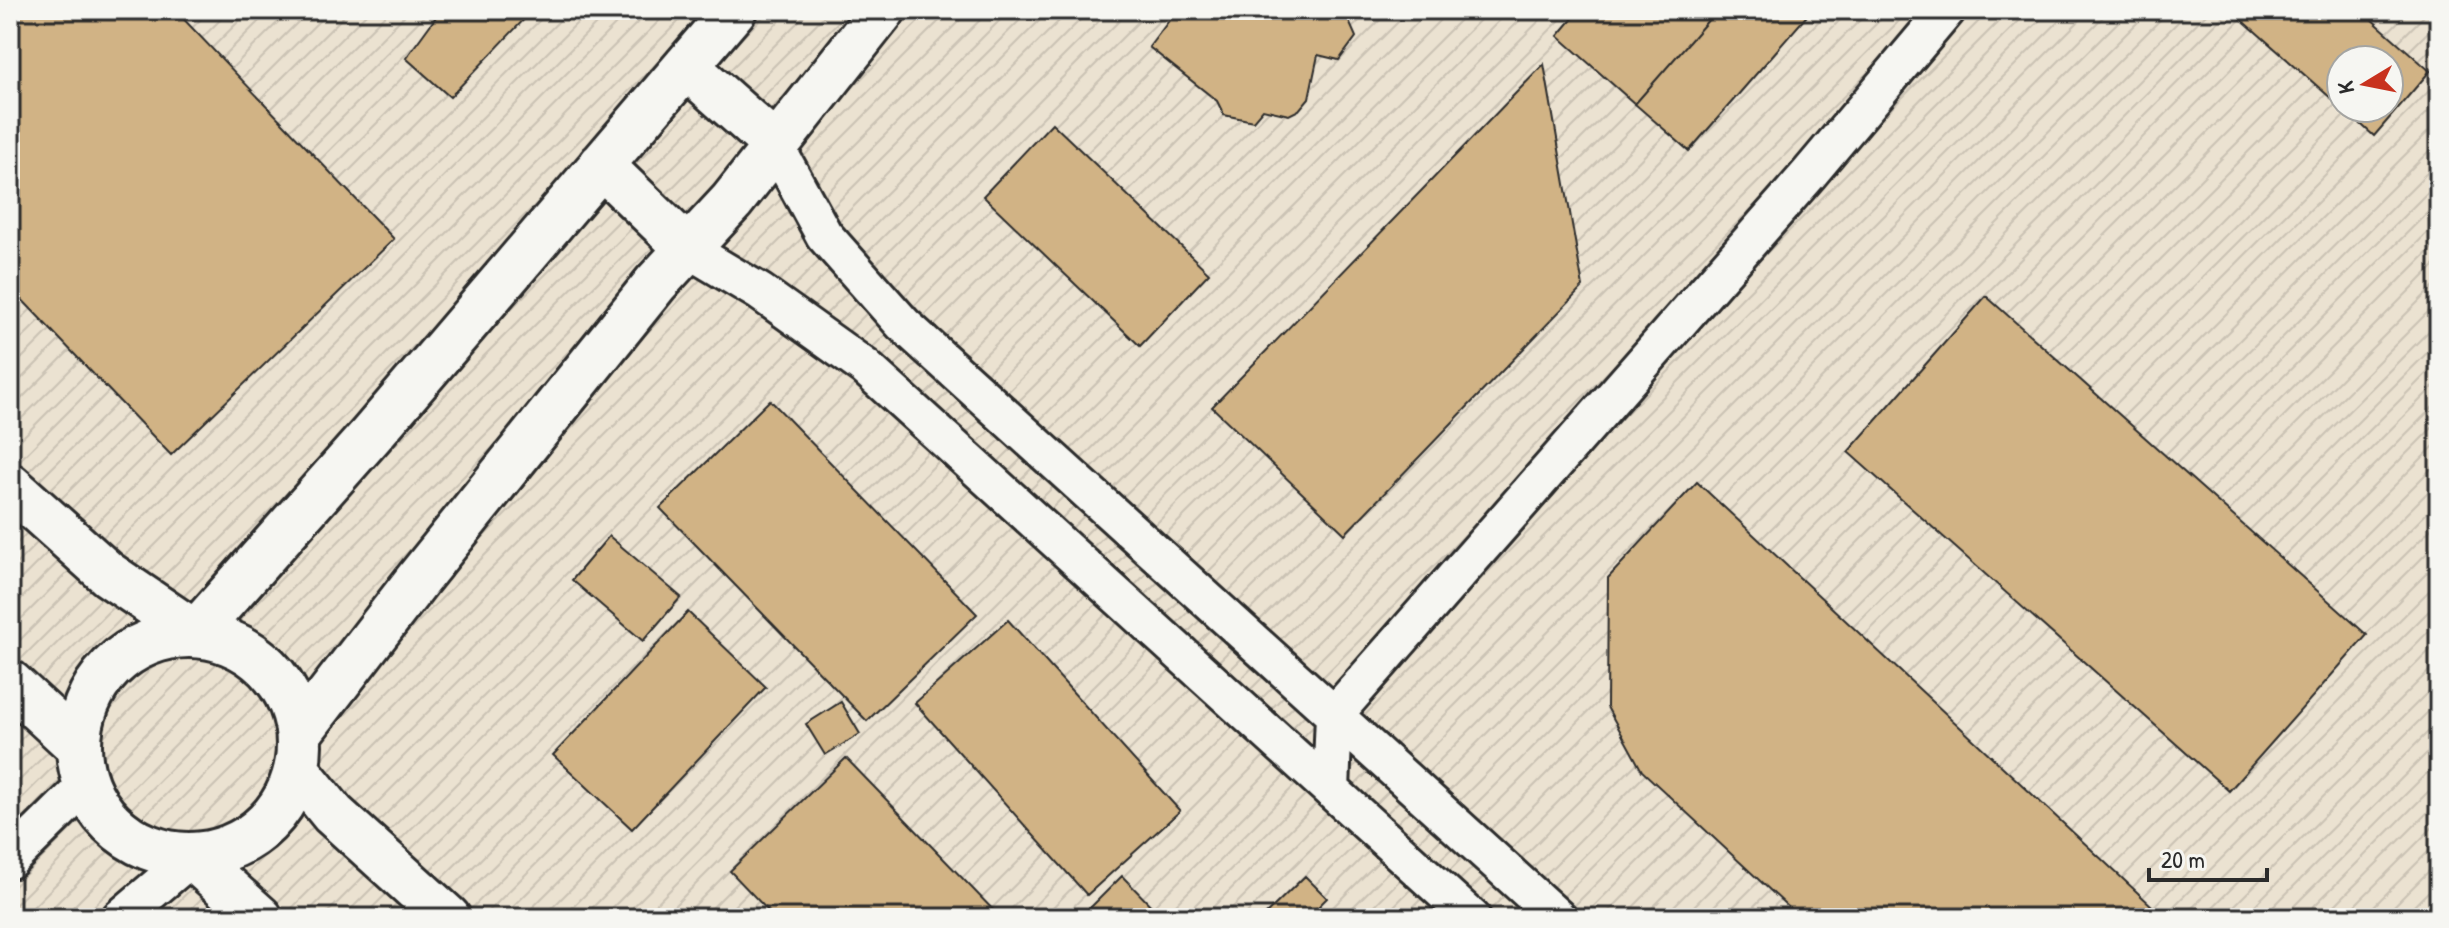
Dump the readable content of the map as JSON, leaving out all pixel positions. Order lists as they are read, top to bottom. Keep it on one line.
{"scale_bar":"20 m","north":"left"}
